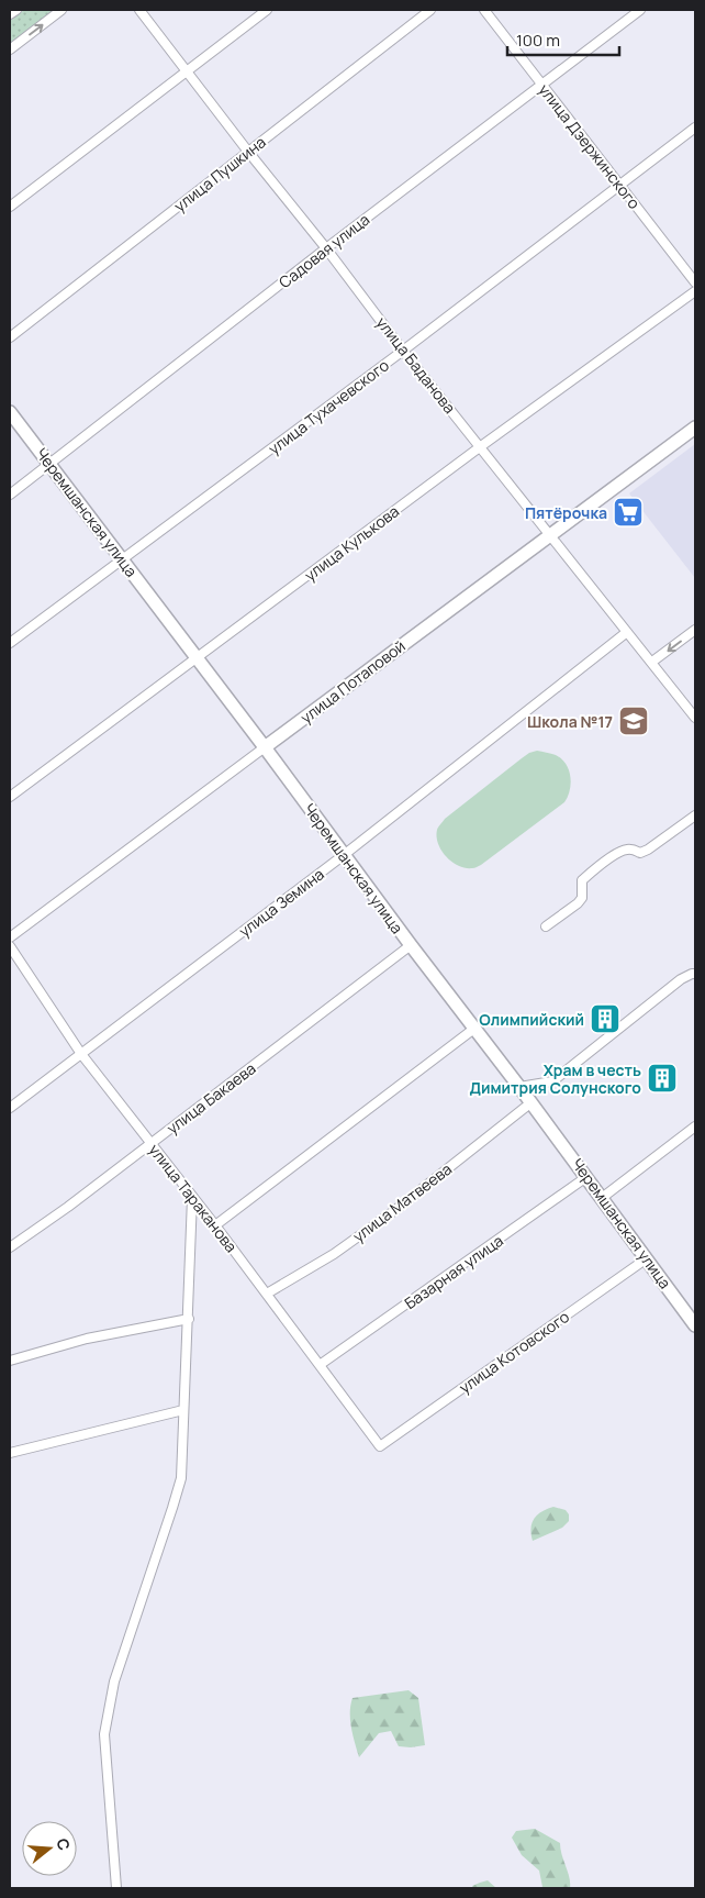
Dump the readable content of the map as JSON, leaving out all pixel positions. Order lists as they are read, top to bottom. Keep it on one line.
{"streets":{"main road":["Черемшанская улица","улица Потаповой"],"street":["улица Дзержинского","улица Пушкина","Садовая улица","улица Баданова","улица Тухачевского","улица Кулькова","улица Земина","улица Бакаева","улица Тараканова","улица Матвеева","Базарная улица","улица Котовского"]},"crossings":[["улица Дзержинского","Садовая улица"],["улица Дзержинского","улица Тухачевского"],["улица Пушкина","улица Баданова"],["Садовая улица","улица Баданова"],["Садовая улица","Черемшанская улица"],["улица Баданова","улица Тухачевского"],["улица Баданова","улица Кулькова"],["улица Баданова","улица Потаповой"],["улица Баданова","улица Земина"],["улица Тухачевского","Черемшанская улица"],["Черемшанская улица","улица Кулькова"],["Черемшанская улица","улица Потаповой"],["Черемшанская улица","улица Земина"],["Черемшанская улица","улица Бакаева"],["Черемшанская улица","улица Матвеева"],["Черемшанская улица","Базарная улица"],["Черемшанская улица","улица Котовского"],["улица Земина","улица Тараканова"],["улица Бакаева","улица Тараканова"],["улица Тараканова","улица Матвеева"],["улица Тараканова","Базарная улица"],["улица Тараканова","улица Котовского"]],"places":{"supermarket":["Пятёрочка"],"school or university":["Школа №17"],"building":["Олимпийский","Храм в честь Димитрия Солунского"]},"scale_bar":"100 m","north":"right"}
